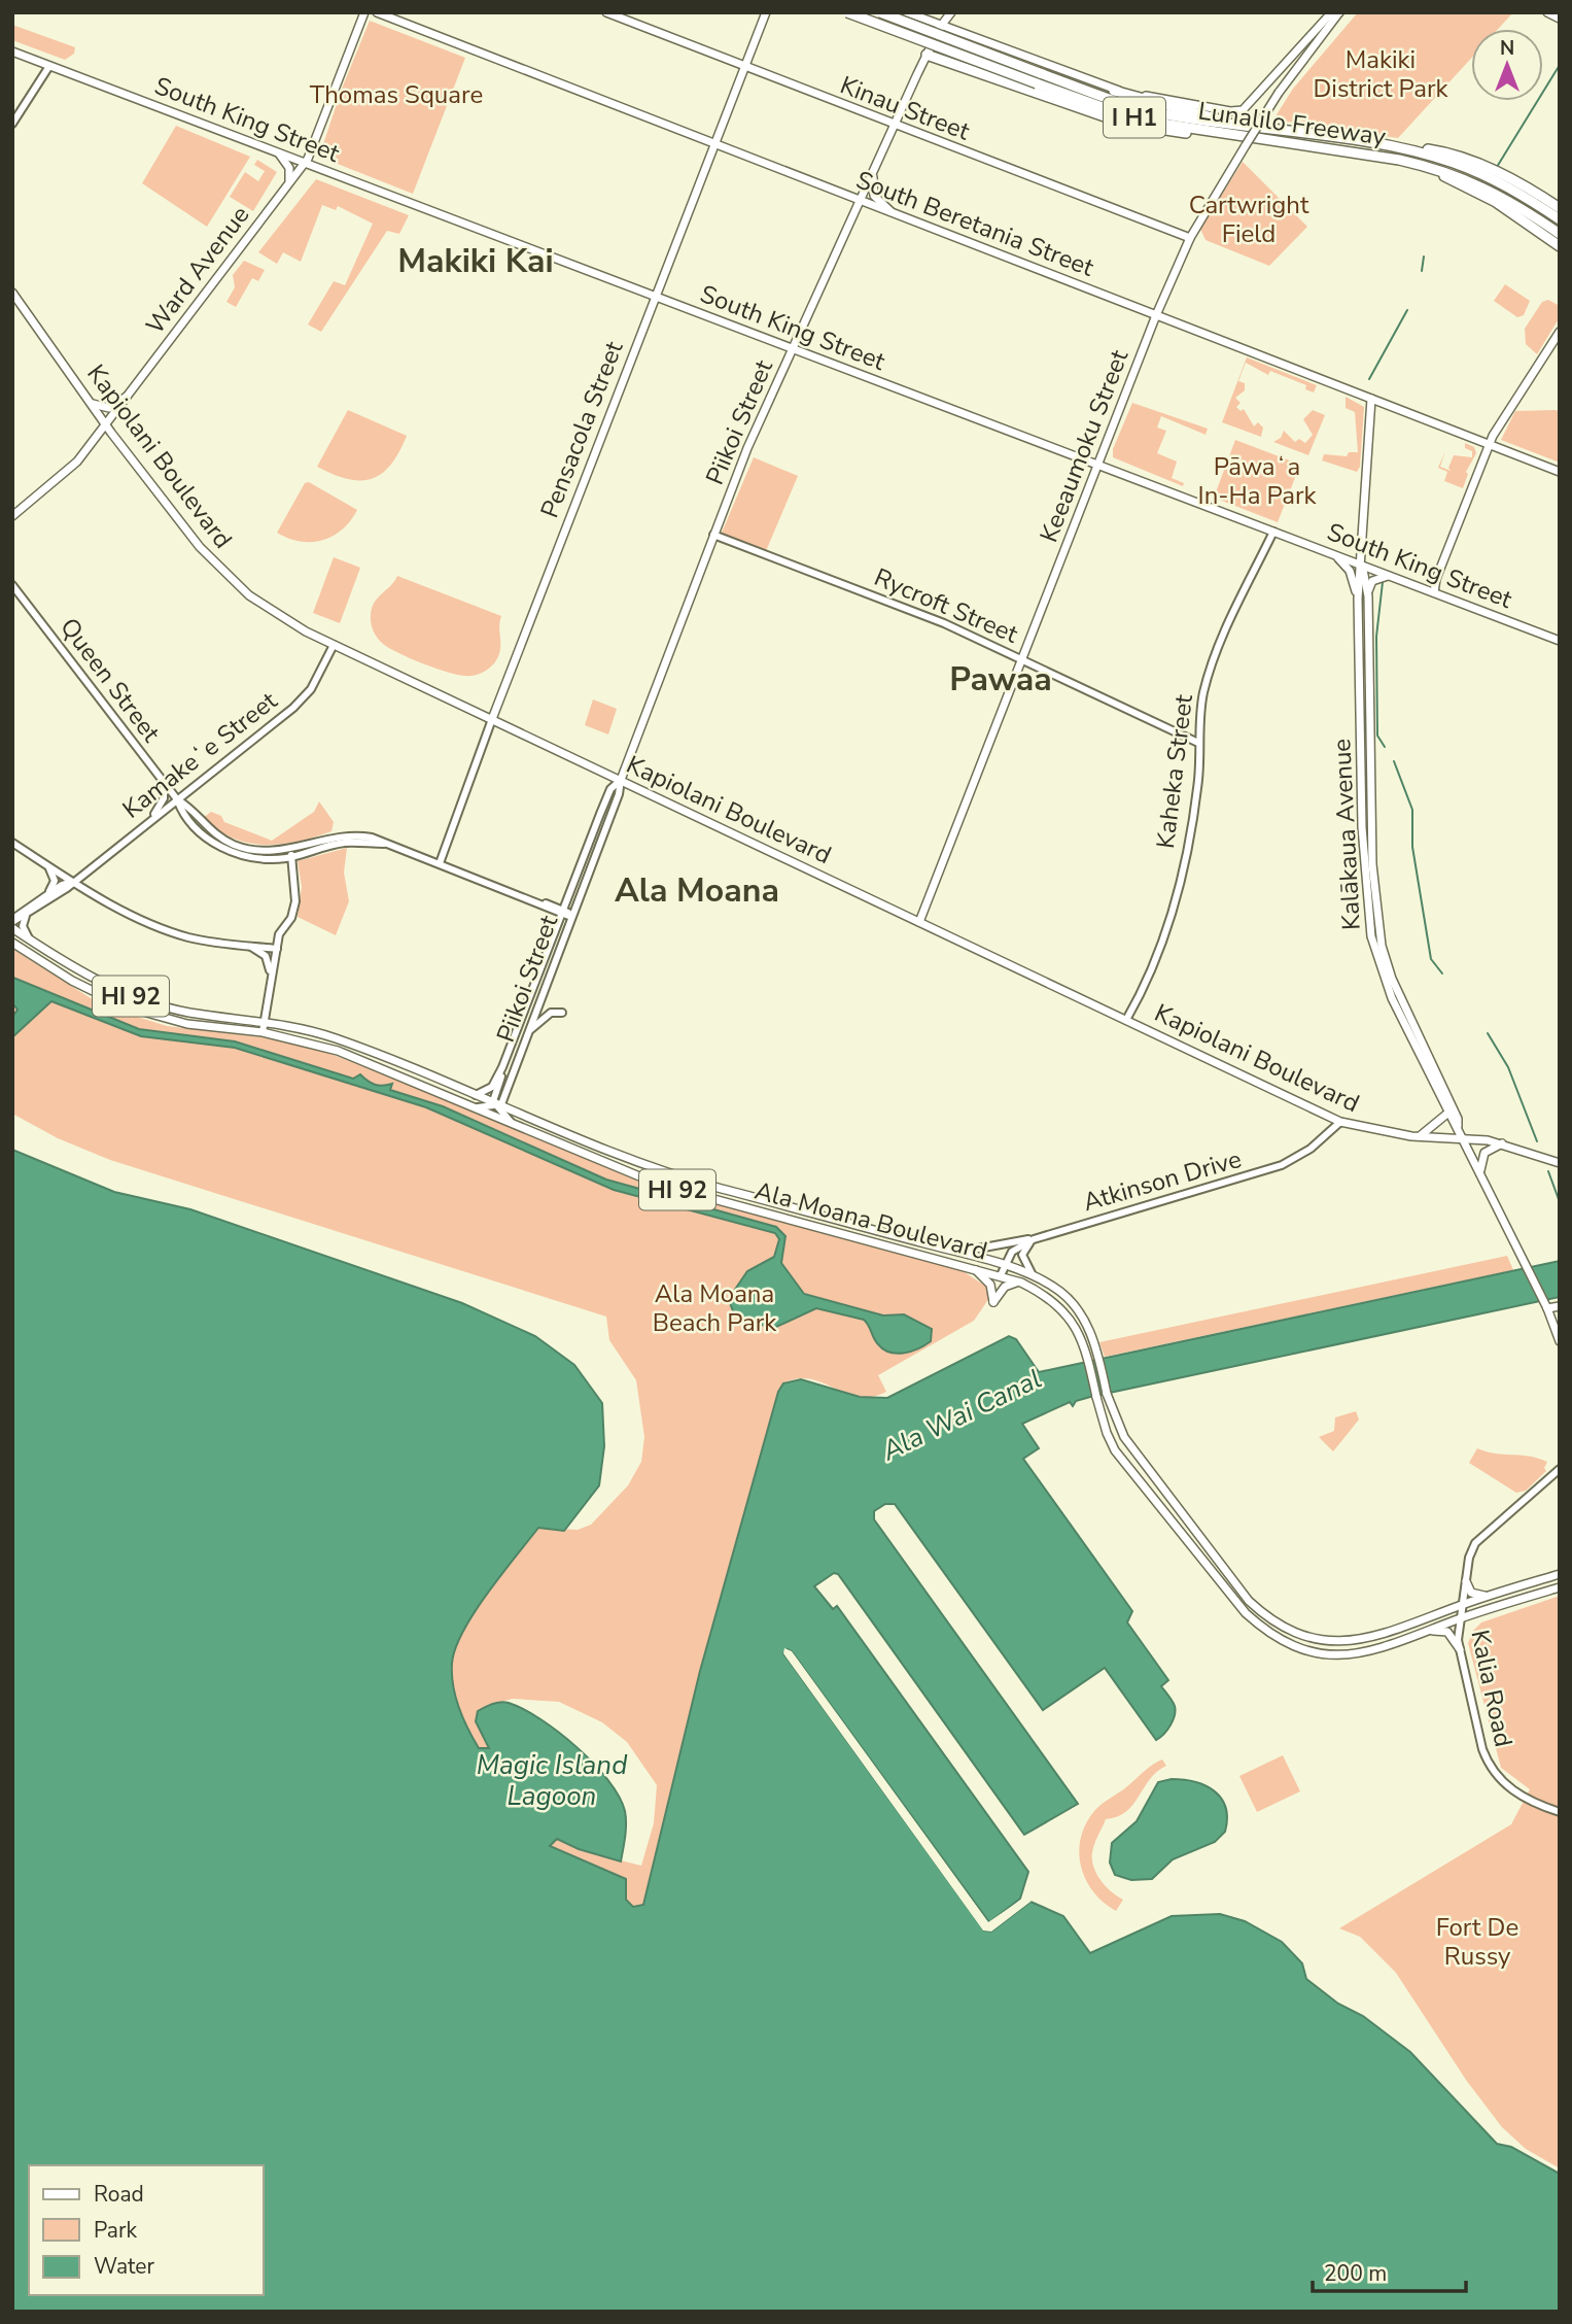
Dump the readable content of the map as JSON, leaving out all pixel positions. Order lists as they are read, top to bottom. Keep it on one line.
{"streets":{"highway":["I H1","Lunalilo Freeway"],"main road":["Kinau Street","South King Street","South Beretania Street","Ward Avenue","Piikoi Street","Pensacola Street","Keeaumoku Street","Kapiolani Boulevard","Kalākaua Avenue","HI 92","Ala Moana Boulevard"],"street":["Rycroft Street","Queen Street","Kamakeʻe Street","Kaheka Street","Atkinson Drive","Kalia Road"]},"crossings":[["Kinau Street","Piikoi Street"],["Kinau Street","Pensacola Street"],["Kinau Street","Keeaumoku Street"],["South King Street","Ward Avenue"],["South King Street","Piikoi Street"],["South King Street","Pensacola Street"],["South King Street","Keeaumoku Street"],["South King Street","Kaheka Street"],["South King Street","Kalākaua Avenue"],["South Beretania Street","Piikoi Street"],["South Beretania Street","Pensacola Street"],["South Beretania Street","Keeaumoku Street"],["South Beretania Street","Kalākaua Avenue"],["Ward Avenue","Kapiolani Boulevard"],["Piikoi Street","Kapiolani Boulevard"],["Piikoi Street","Rycroft Street"],["Piikoi Street","Queen Street"],["Piikoi Street","Ala Moana Boulevard"],["Pensacola Street","Kapiolani Boulevard"],["Pensacola Street","Queen Street"],["Keeaumoku Street","Kapiolani Boulevard"],["Keeaumoku Street","Rycroft Street"],["Kapiolani Boulevard","Kamakeʻe Street"],["Kapiolani Boulevard","Kaheka Street"],["Kapiolani Boulevard","Kalākaua Avenue"],["Kapiolani Boulevard","Atkinson Drive"],["Rycroft Street","Kaheka Street"],["Queen Street","Kamakeʻe Street"],["Atkinson Drive","Ala Moana Boulevard"],["Ala Moana Boulevard","Kalia Road"]],"districts":["Makiki Kai","Pawaa","Ala Moana"],"water":["Ala Wai Canal","Magic Island Lagoon"],"parks":["Makiki District Park","Thomas Square","Cartwright Field","Pāwaʻa In-Ha Park","Ala Moana Beach Park","Fort De Russy"],"legend":["Road","Park","Water"],"scale_bar":"200 m","north":"top"}
